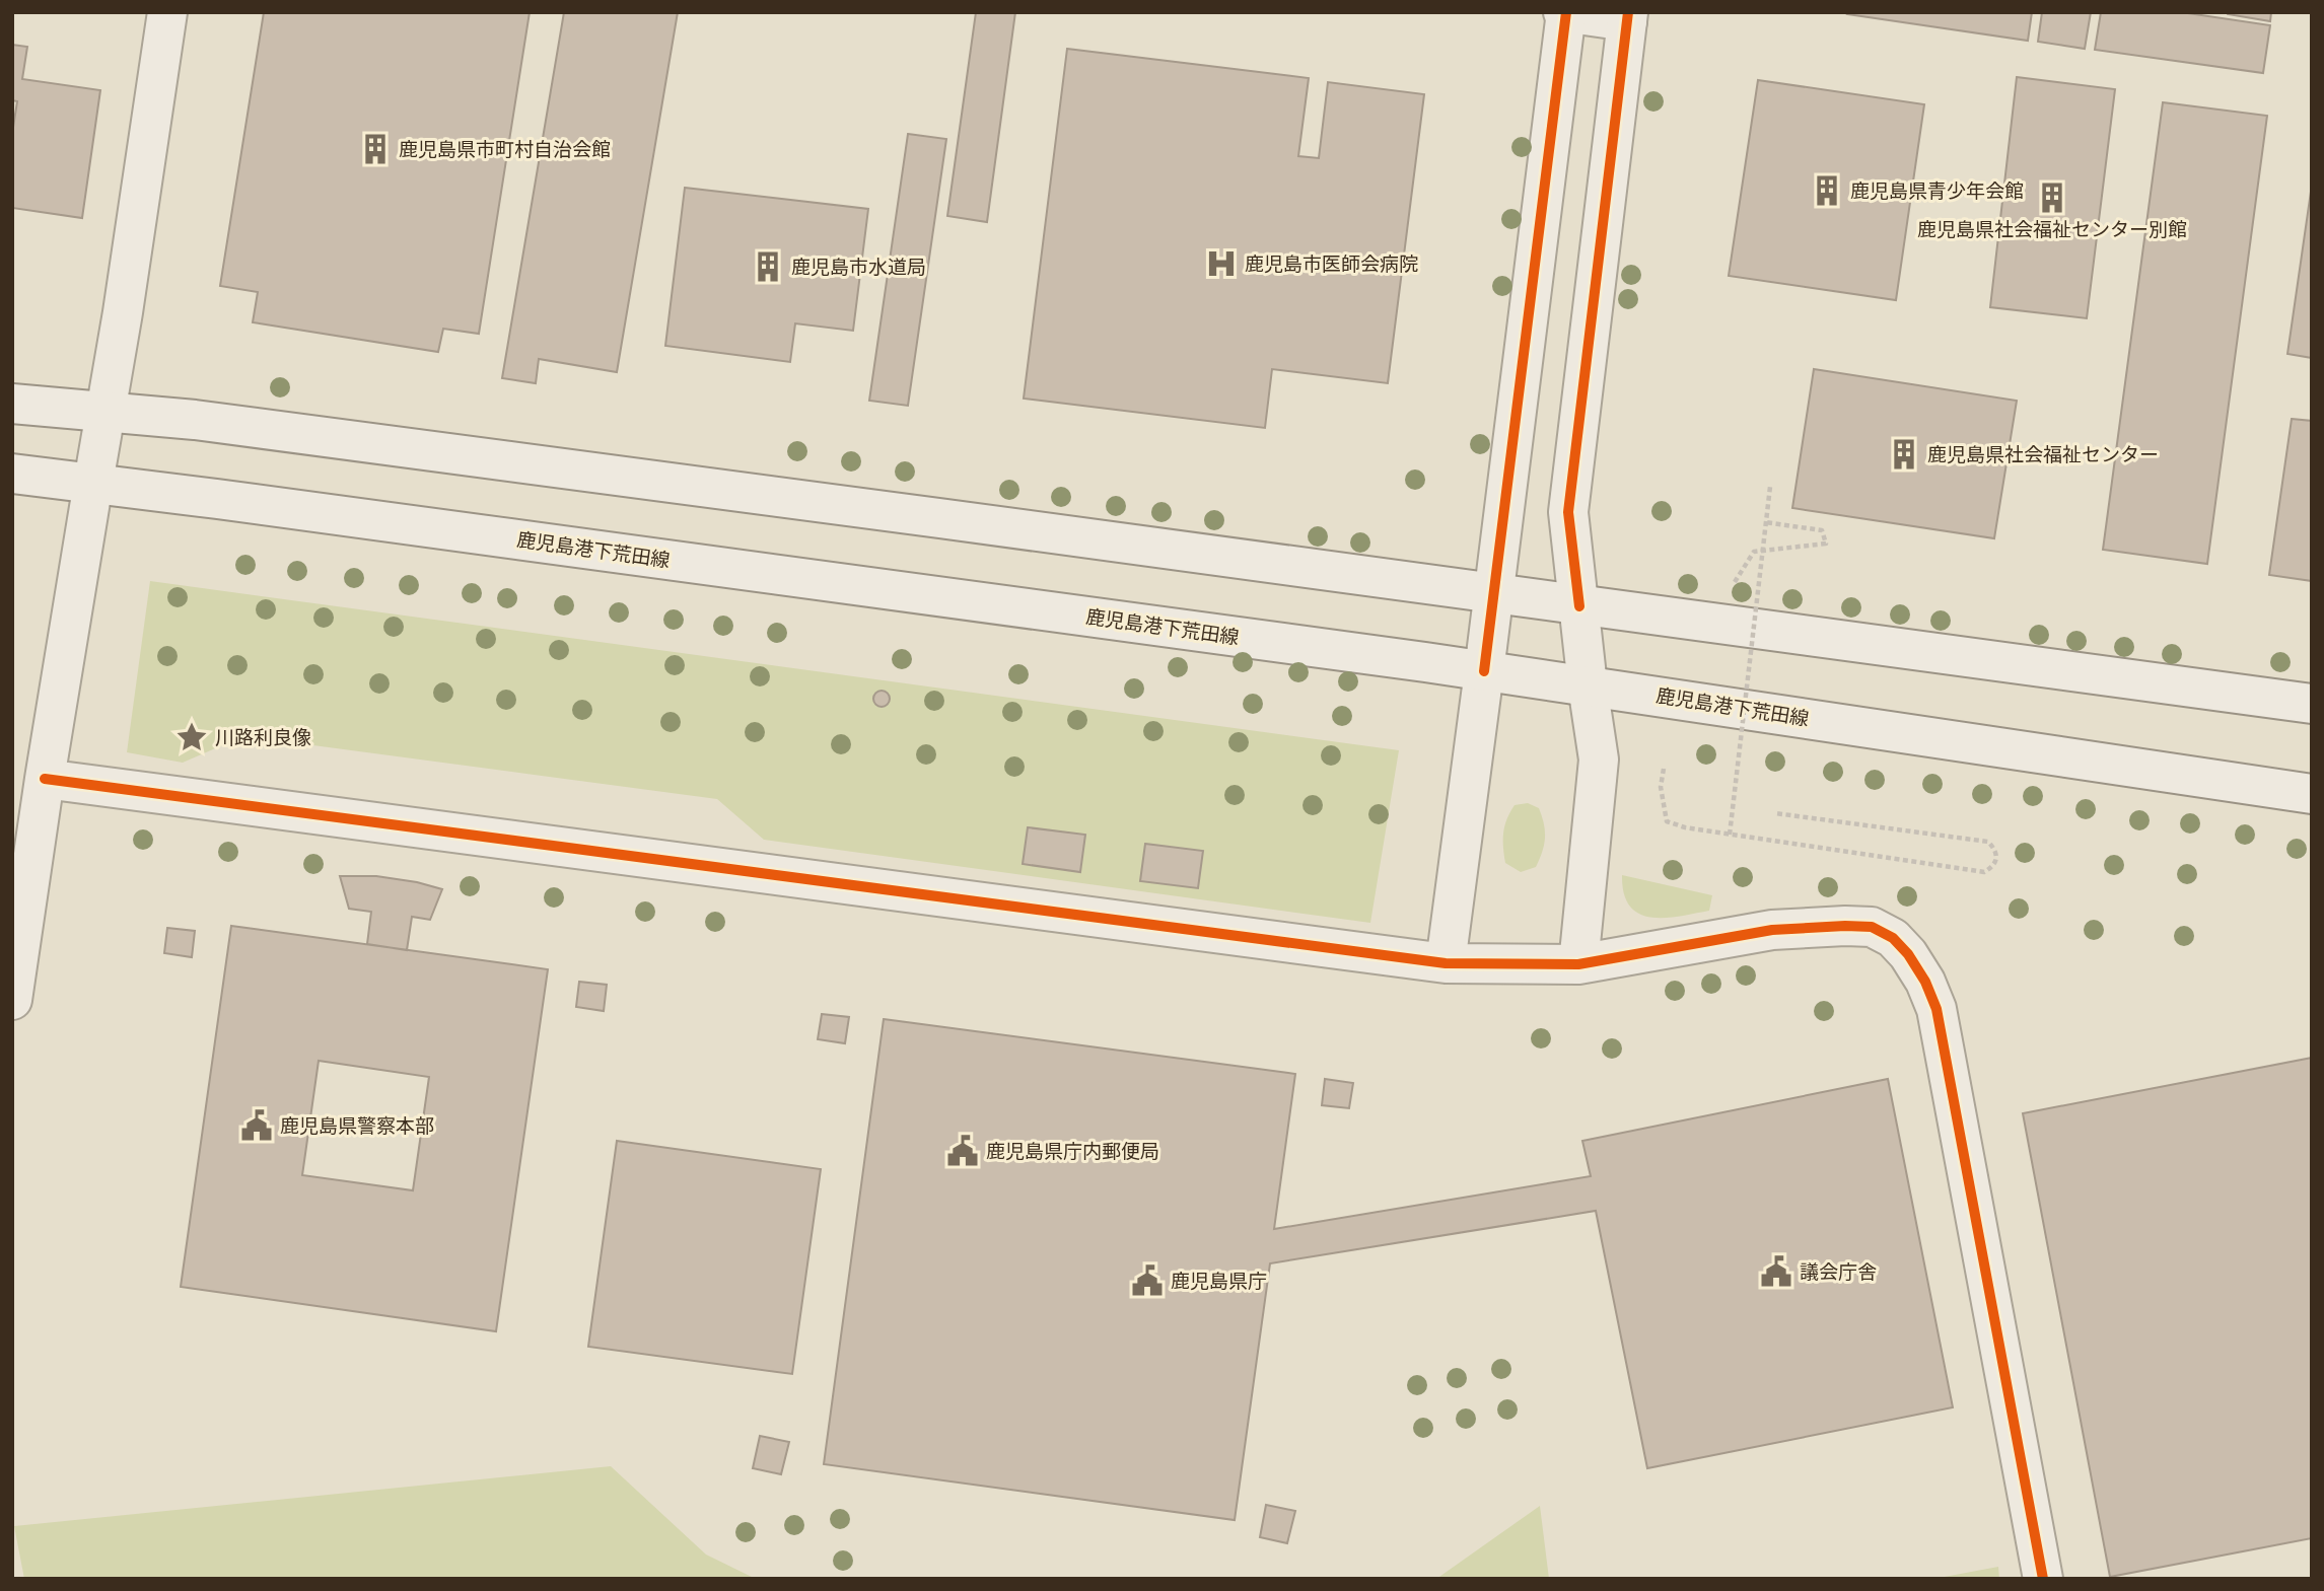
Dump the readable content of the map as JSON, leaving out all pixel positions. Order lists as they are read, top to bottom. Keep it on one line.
{"streets":{"street":["鹿児島港下荒田線"]},"places":{"building":["鹿児島県市町村自治会館","鹿児島県青少年会館","鹿児島県社会福祉センター別館","鹿児島市水道局","鹿児島県社会福祉センター"],"hospital":["鹿児島市医師会病院"],"place":["川路利良像"],"public building":["鹿児島県警察本部","鹿児島県庁内郵便局","議会庁舎","鹿児島県庁"]}}
